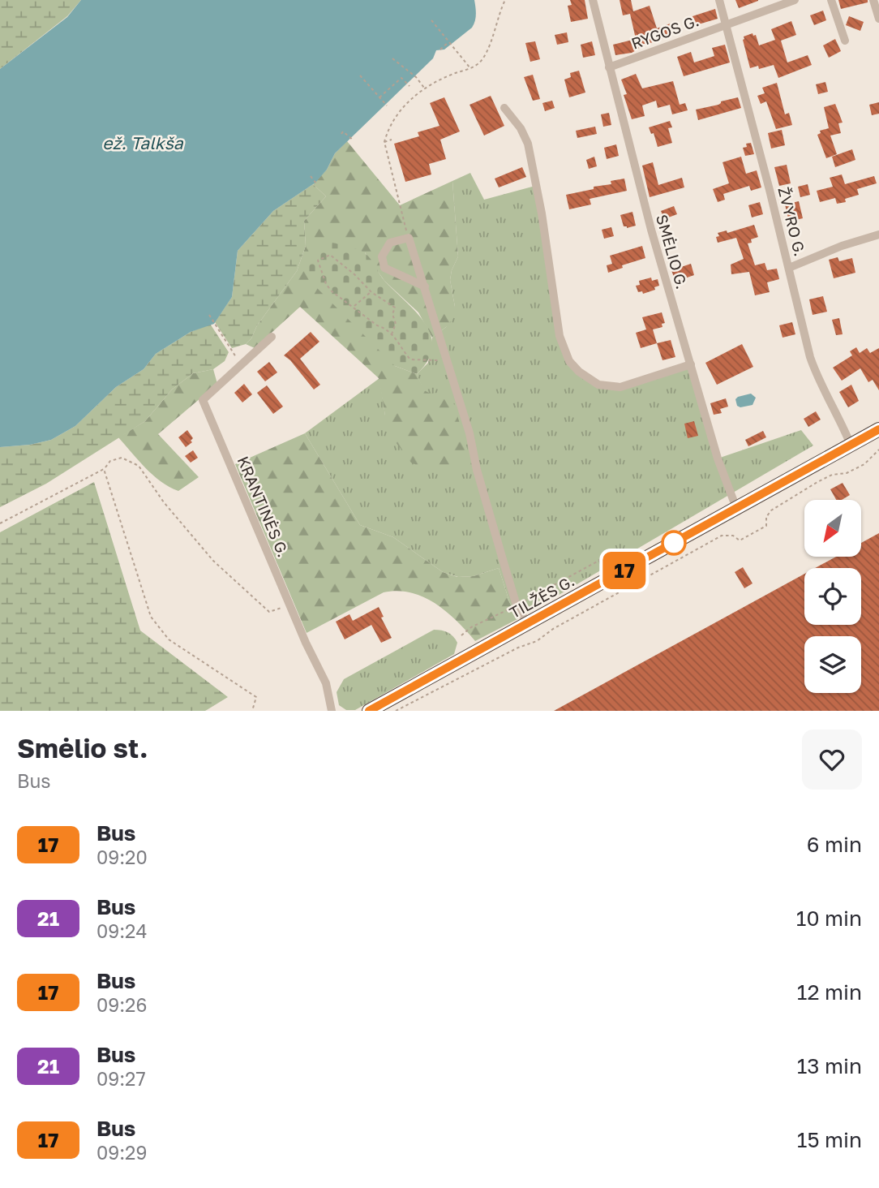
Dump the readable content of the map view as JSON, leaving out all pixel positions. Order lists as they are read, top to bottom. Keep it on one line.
{"streets":{"highway":["TILŽĖS G."],"street":["RYGOS G.","ŽVYRO G.","SMĖLIO G.","KRANTINĖS G."]},"crossings":[["RYGOS G.","ŽVYRO G."],["RYGOS G.","SMĖLIO G."],["ŽVYRO G.","TILŽĖS G."],["SMĖLIO G.","TILŽĖS G."]],"water":["ež. Talkša"],"lines":["bus line 17"],"north":"bottom left","page":{"on_map":"17","heading":["Smėlio st.","Bus"],"list":[{"mark":"17","name":"Bus","note":"09:20","value":"6 min"},{"mark":"21","name":"Bus","note":"09:24","value":"10 min"},{"mark":"17","name":"Bus","note":"09:26","value":"12 min"},{"mark":"21","name":"Bus","note":"09:27","value":"13 min"},{"mark":"17","name":"Bus","note":"09:29","value":"15 min"}]}}
